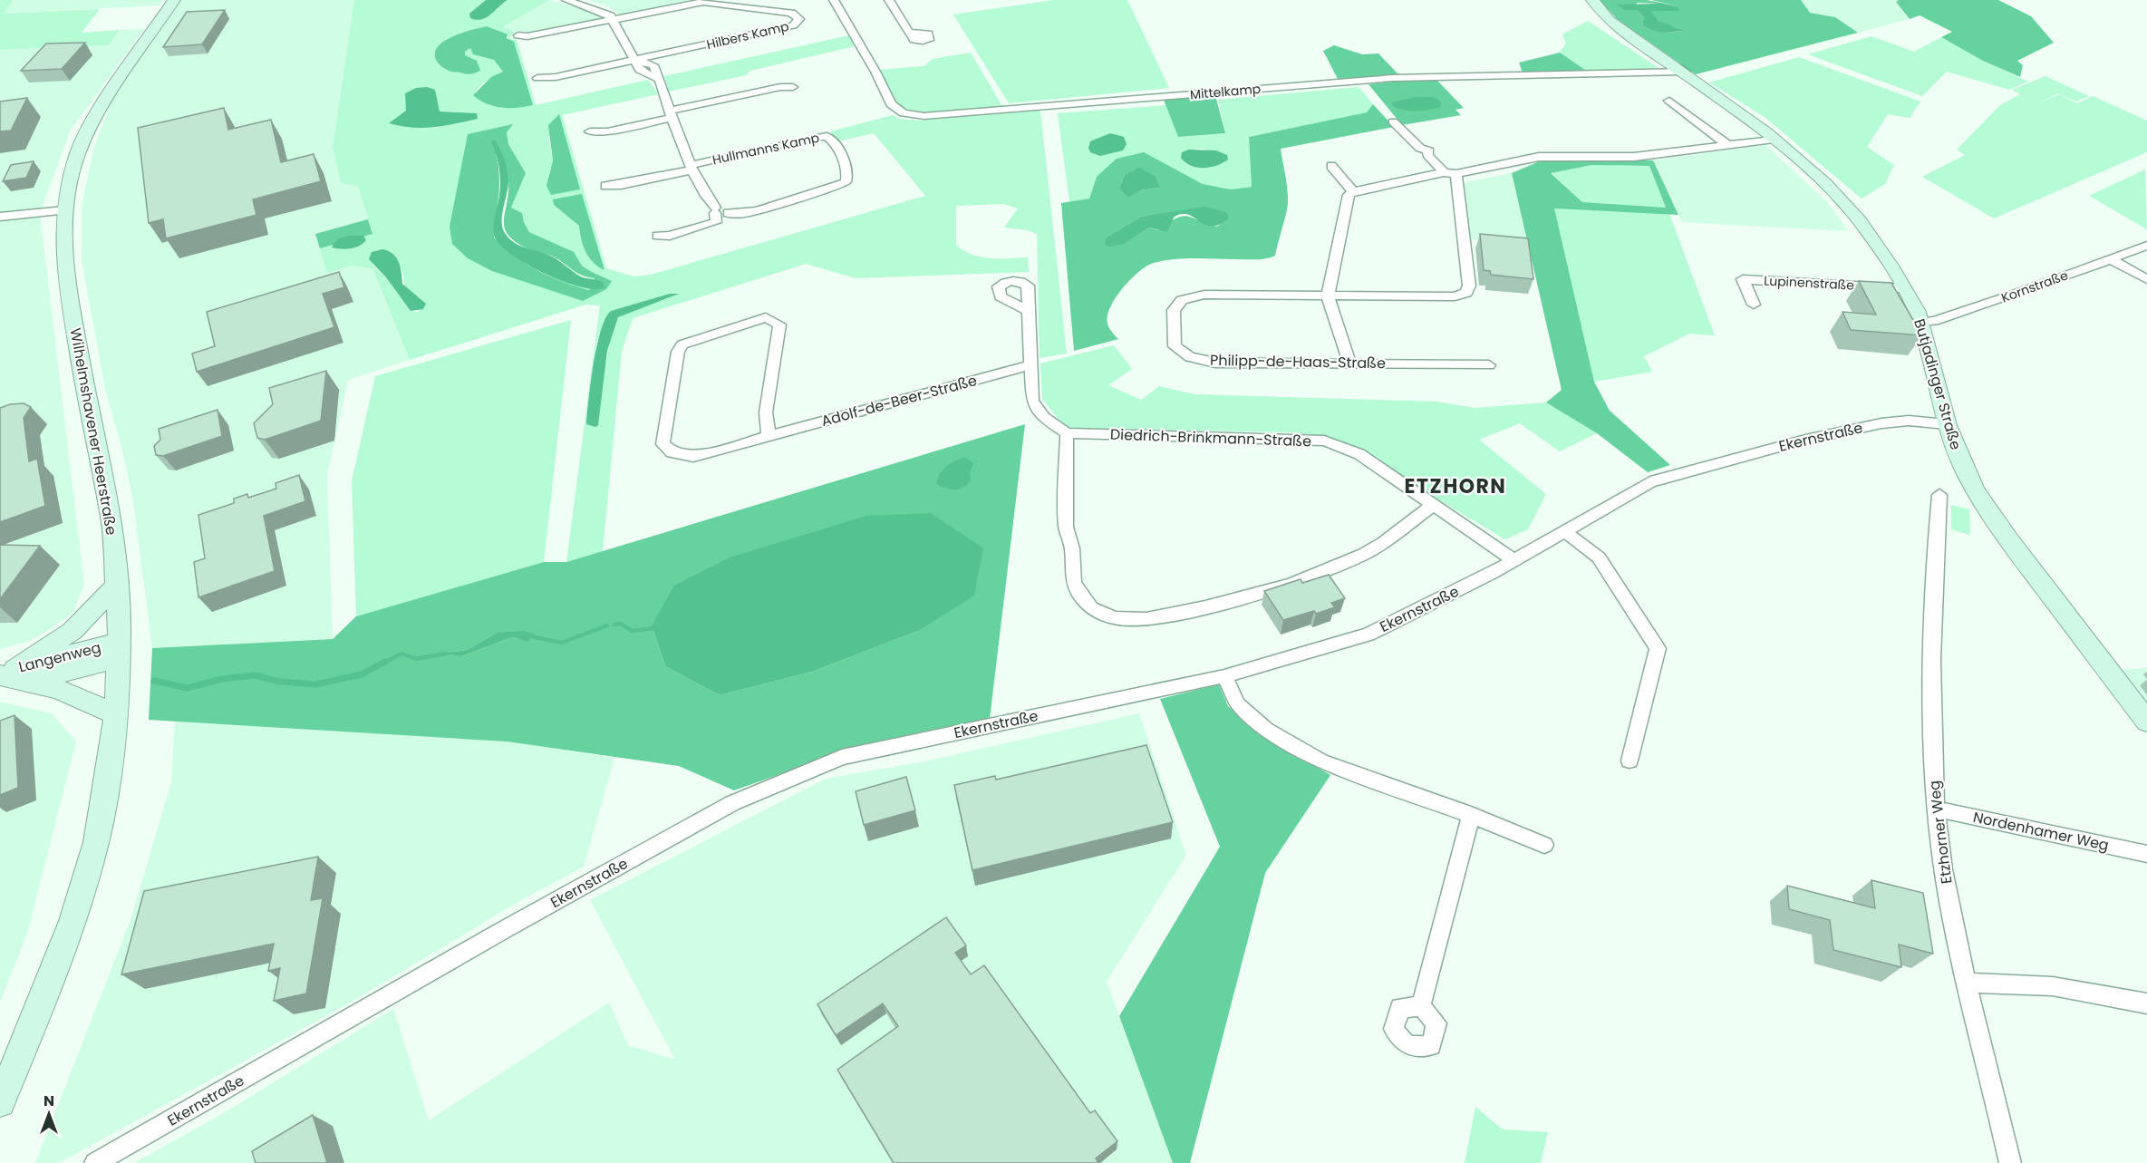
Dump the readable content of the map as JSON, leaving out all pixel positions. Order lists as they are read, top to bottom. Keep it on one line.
{"streets":{"street":["Hilbers Kamp","Mittelkamp","Hullmanns Kamp","Lupinenstraße","Kornstraße","Philipp-de-Haas-Straße","Butjadinger Straße","Adolf-de-Beer-Straße","Wilhelmshavener Heerstraße","Ekernstraße","Diedrich-Brinkmann-Straße","Langenweg","Nordenhamer Weg","Etzhorner Weg"]},"crossings":[["Mittelkamp","Butjadinger Straße"],["Lupinenstraße","Butjadinger Straße"],["Kornstraße","Butjadinger Straße"],["Butjadinger Straße","Ekernstraße"],["Wilhelmshavener Heerstraße","Langenweg"],["Ekernstraße","Diedrich-Brinkmann-Straße"],["Nordenhamer Weg","Etzhorner Weg"]],"districts":["ETZHORN"],"north":"top"}
